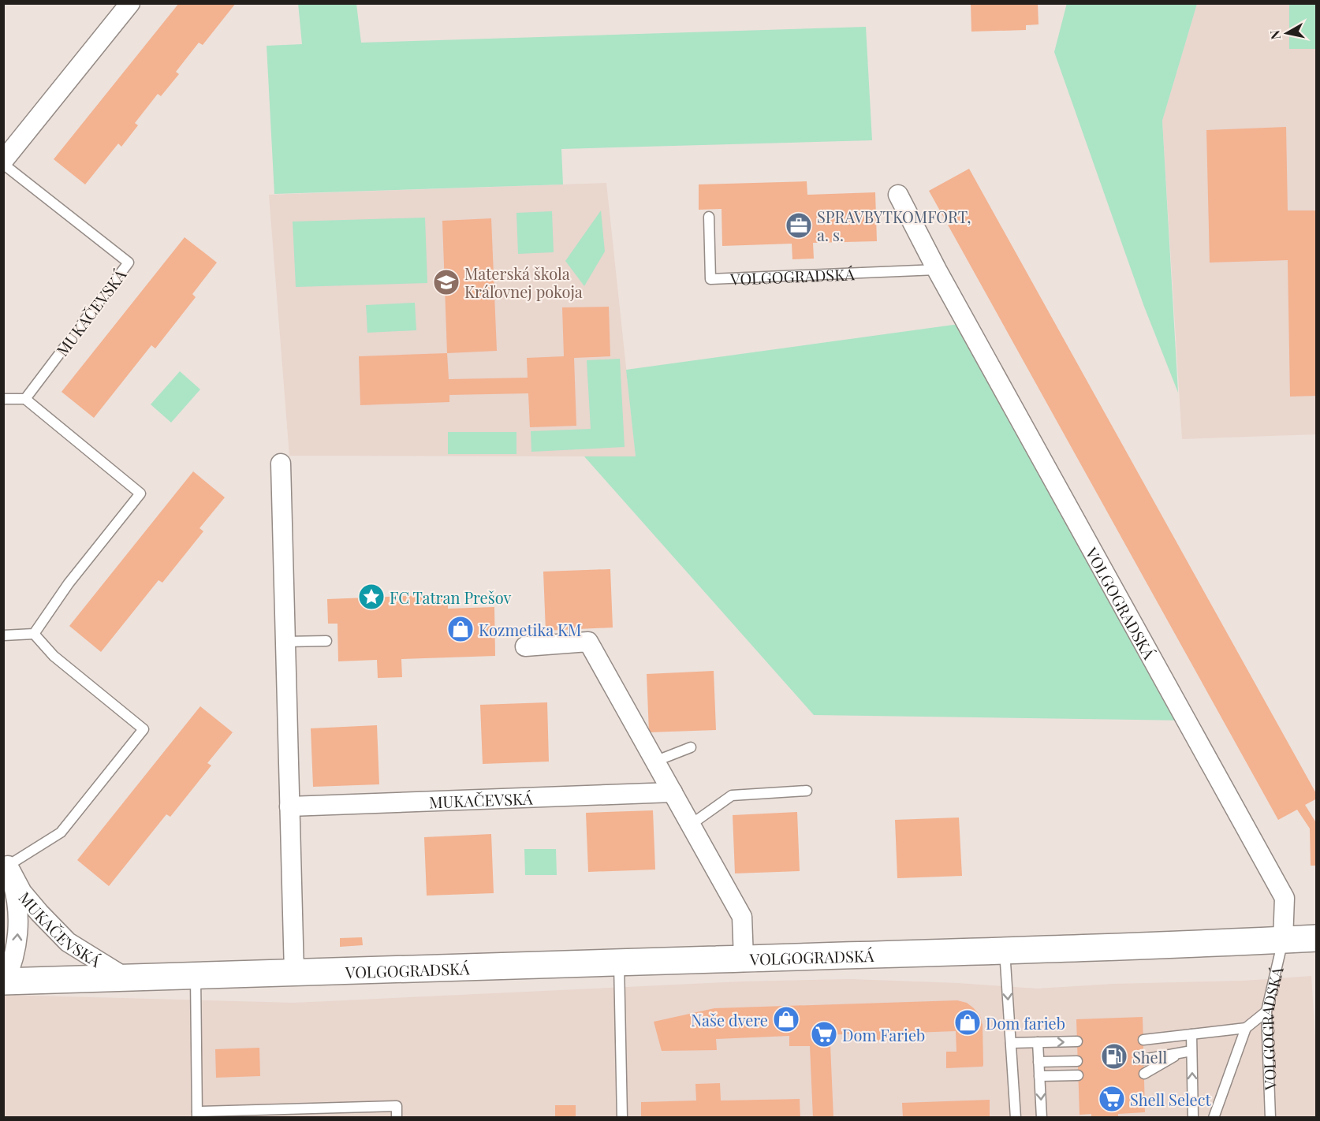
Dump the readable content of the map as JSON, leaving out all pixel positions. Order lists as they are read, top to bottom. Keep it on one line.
{"streets":{"street":["VOLGOGRADSKÁ","MUKAČEVSKÁ"]},"crossings":[["VOLGOGRADSKÁ","MUKAČEVSKÁ"]],"places":{"office":["SPRAVBYTKOMFORT, a. s."],"school or university":["Materská škola Kráľovnej pokoja"],"place":["FC Tatran Prešov"],"shop":["Kozmetika KM","Naše dvere","Dom farieb"],"supermarket":["Dom Farieb","Shell Select"],"fuel station":["Shell"]},"north":"left"}
